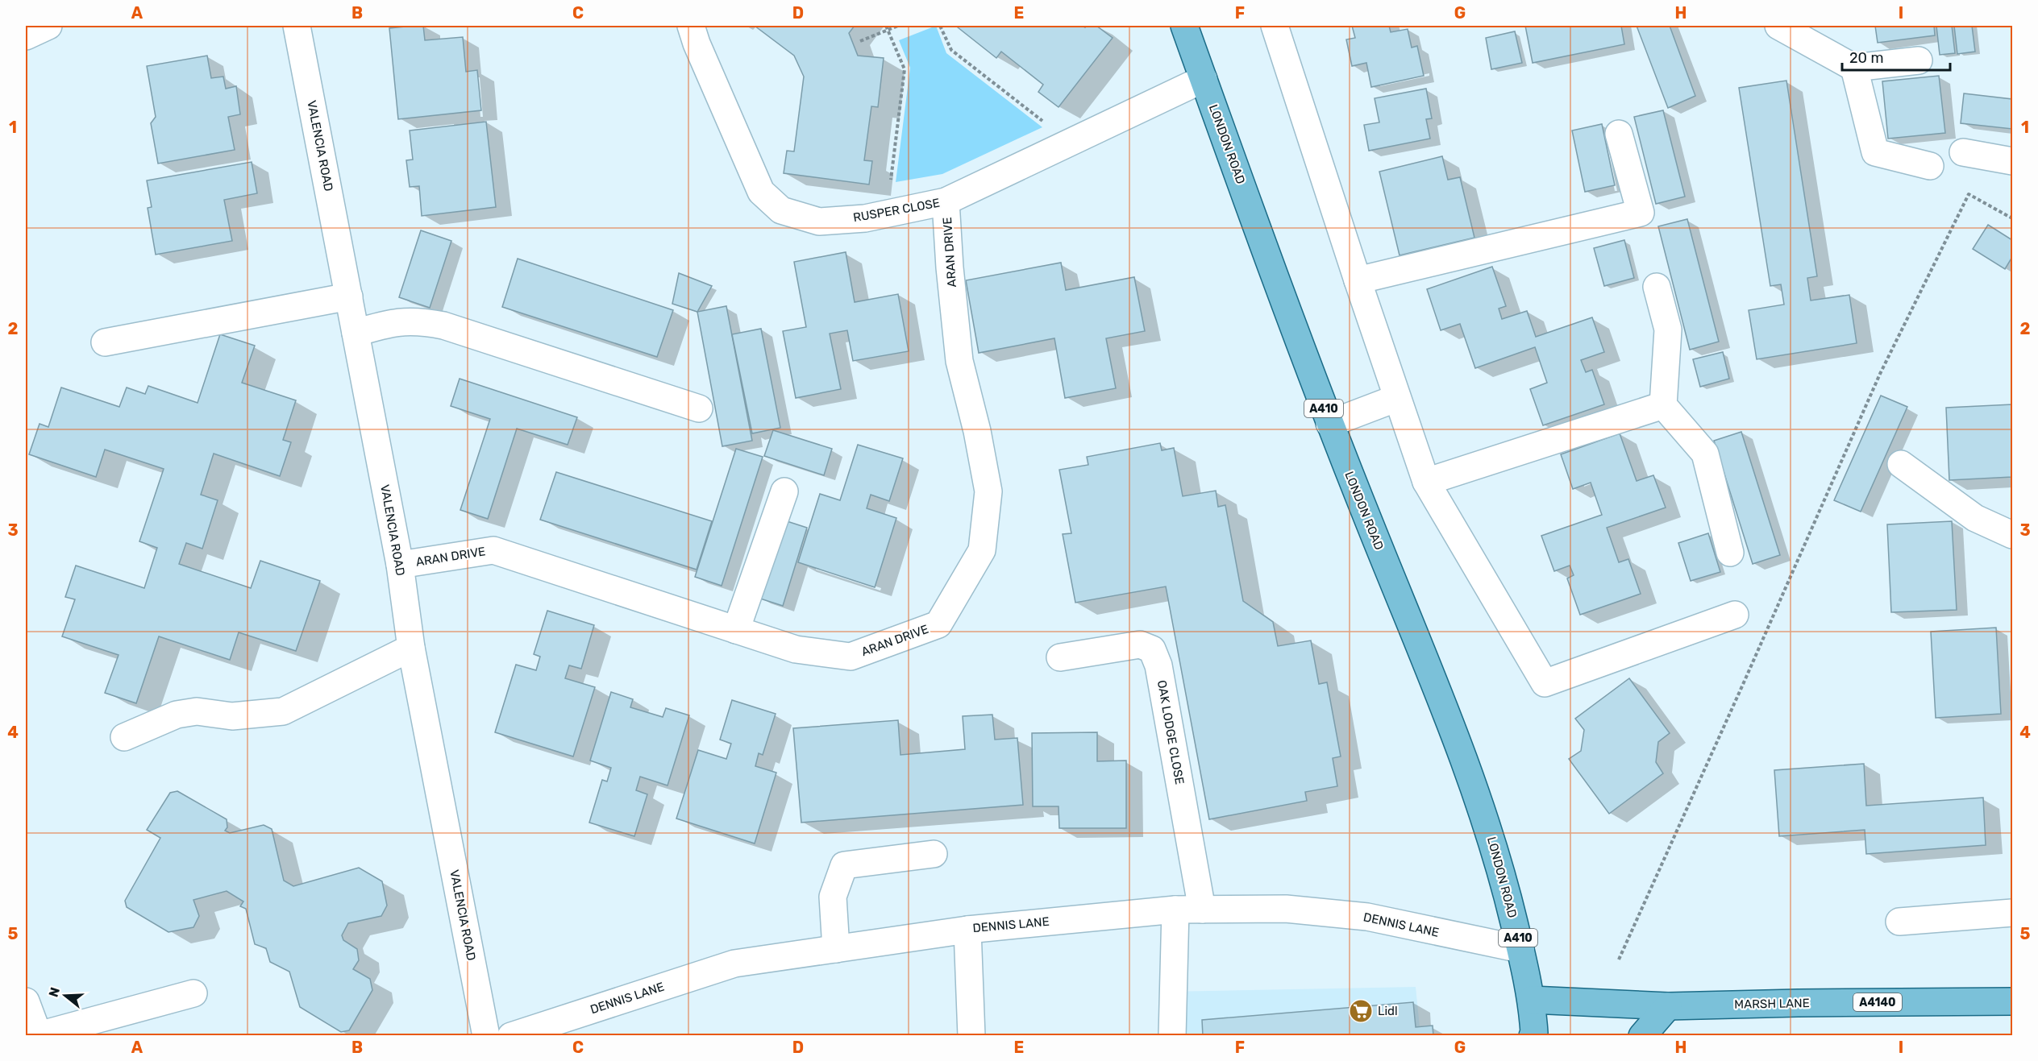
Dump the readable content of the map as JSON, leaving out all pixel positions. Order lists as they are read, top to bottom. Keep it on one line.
{"streets":{"main road":["LONDON ROAD","A410","A4140","MARSH LANE"],"street":["VALENCIA ROAD","RUSPER CLOSE","ARAN DRIVE","OAK LODGE CLOSE","DENNIS LANE"]},"crossings":[["LONDON ROAD","RUSPER CLOSE"],["LONDON ROAD","A410"],["LONDON ROAD","DENNIS LANE"],["LONDON ROAD","MARSH LANE"],["VALENCIA ROAD","ARAN DRIVE"],["RUSPER CLOSE","ARAN DRIVE"],["A410","MARSH LANE"],["OAK LODGE CLOSE","DENNIS LANE"]],"places":{"supermarket":["Lidl"]},"scale_bar":"20 m","north":"left","grid":{"columns":["A","B","C","D","E","F","G","H","I"],"rows":["1","2","3","4","5"]}}
